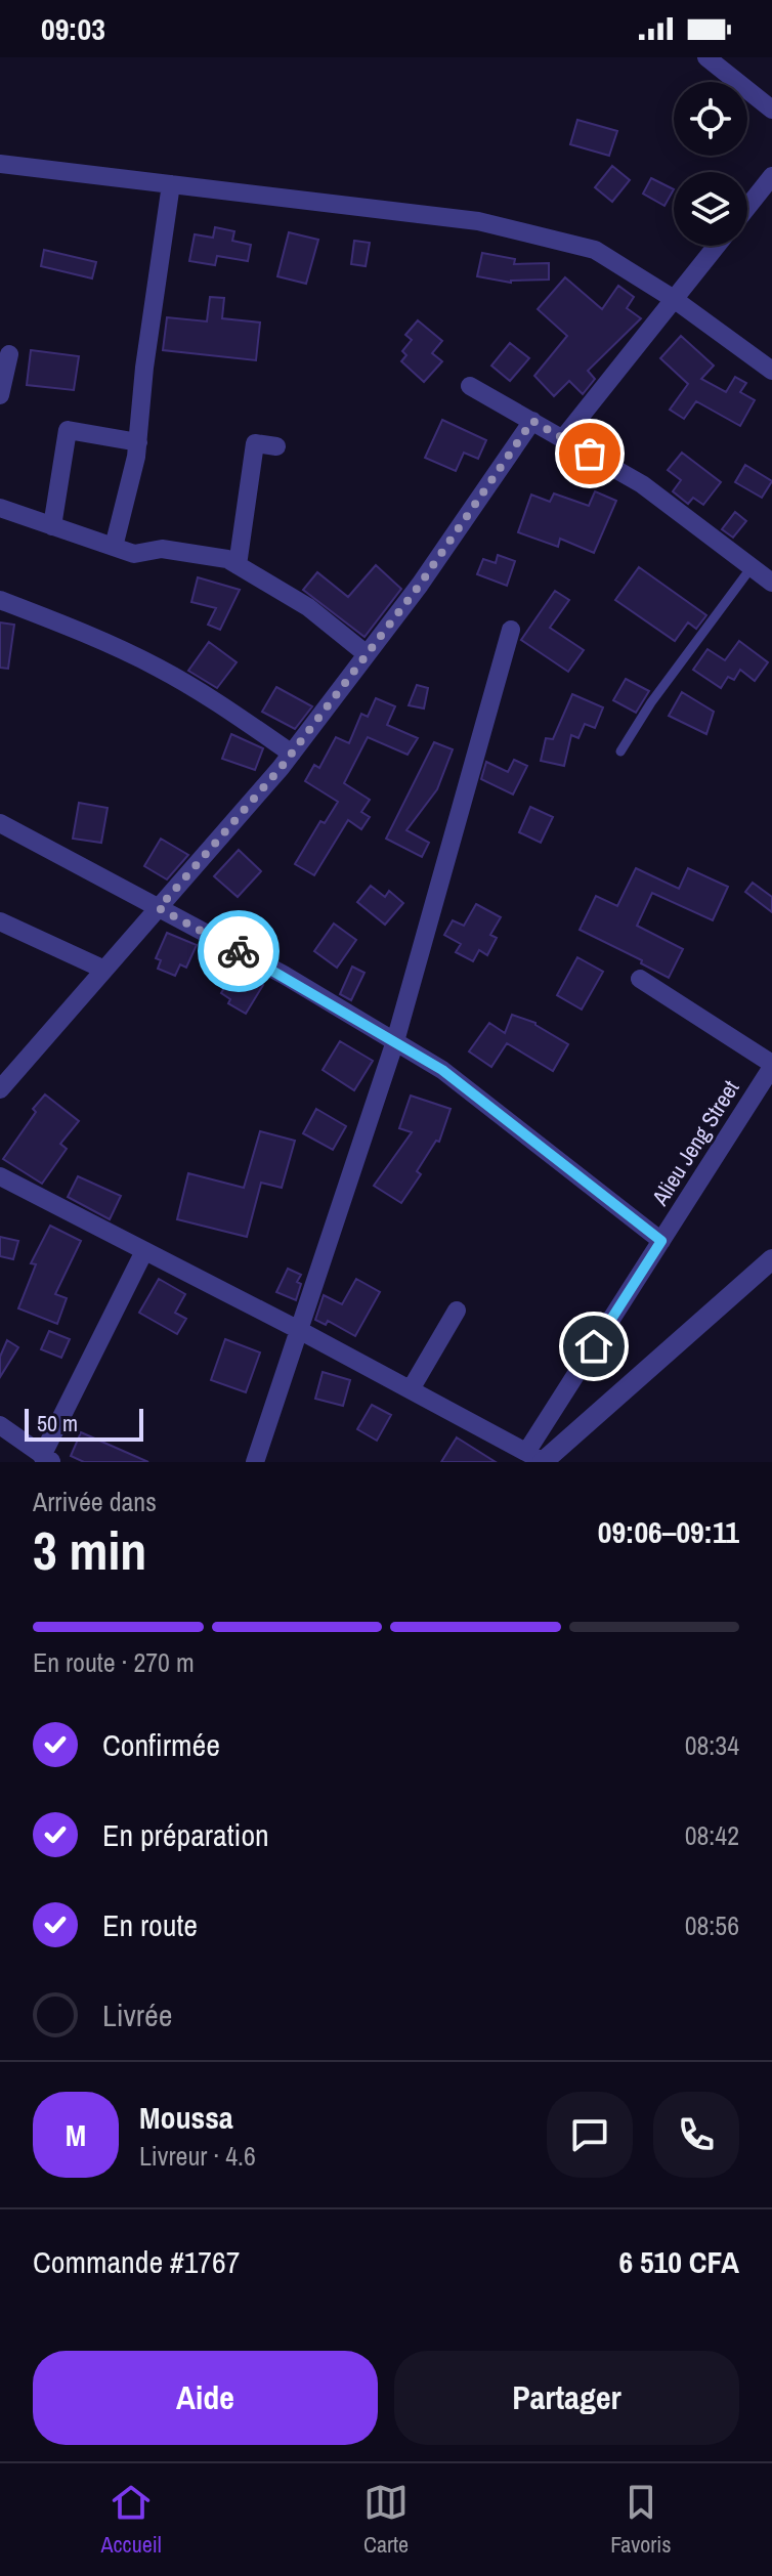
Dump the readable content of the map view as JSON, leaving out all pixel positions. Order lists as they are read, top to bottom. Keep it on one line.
{"streets":{"street":["Alieu Jeng Street"]},"scale_bar":"50 m","page":{"status":"09:03","scale":"50 m","heading":["3 min","Arrivée dans","09:06–09:11"],"panel":["Moussa","Livreur · 4.6","Commande #1767","6 510 CFA"],"bar":"En route · 270 m","list":[["Confirmée","08:34"],["En préparation","08:42"],["En route","08:56"],"Livrée"],"round":"M","buttons":["Aide","Partager"],"tabs":["Accueil","Carte","Favoris"]}}
